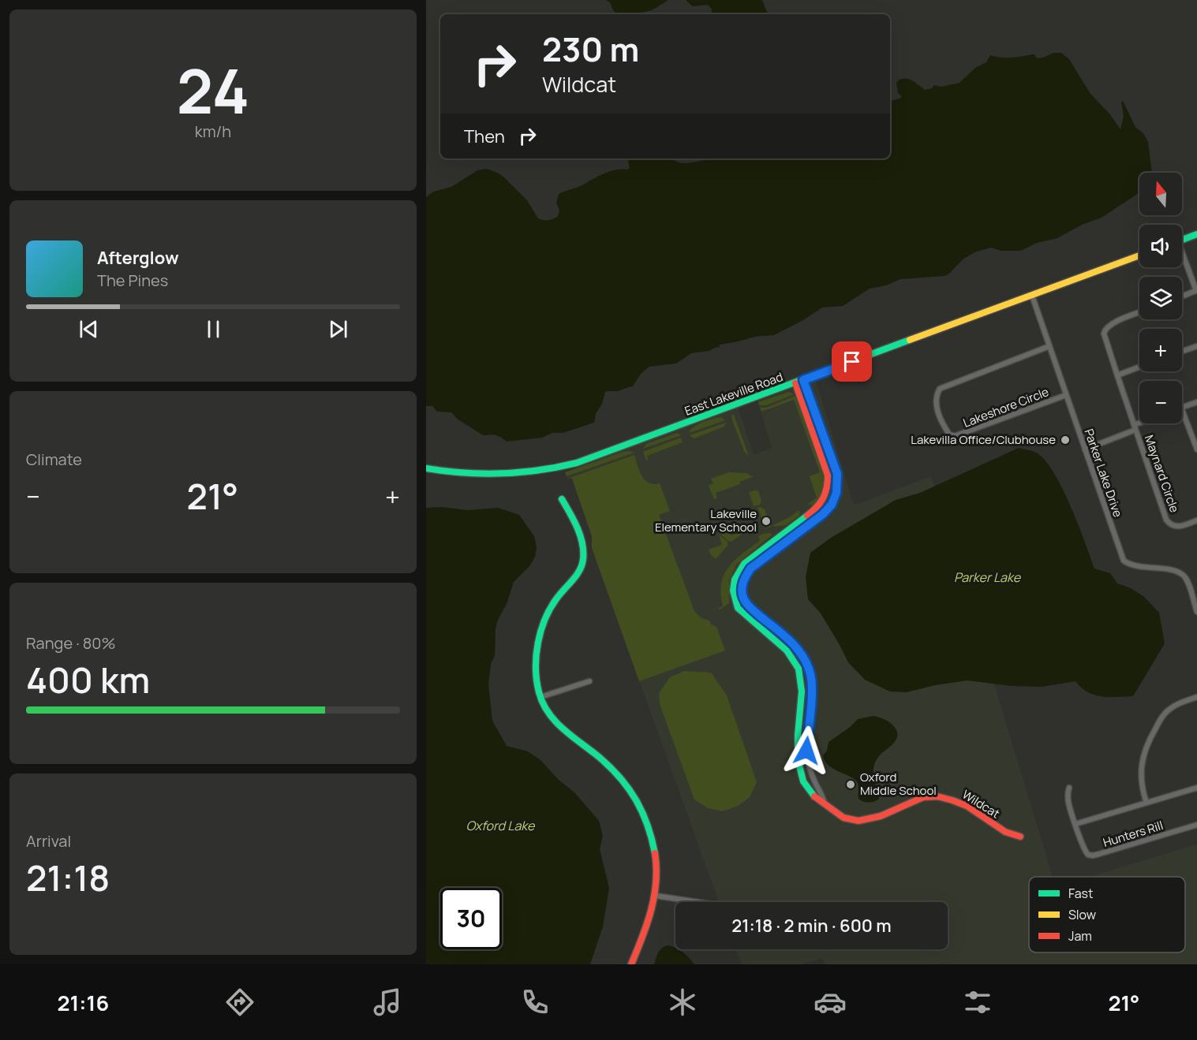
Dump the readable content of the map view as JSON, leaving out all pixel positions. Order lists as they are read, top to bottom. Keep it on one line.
{"streets":{"street":["East Lakeville Road","Lakeshore Circle","Parker Lake Drive","Maynard Circle","Wildcat","Hunters Rill"]},"crossings":[["East Lakeville Road","Parker Lake Drive"],["Lakeshore Circle","Parker Lake Drive"]],"water":["Parker Lake","Oxford Lake"],"places":["Lakevilla Office/Clubhouse","Lakeville Elementary School","Oxford Middle School"],"legend":["Fast","Slow","Jam"],"north":"top","page":{"tile":[["24","km/h"],"Climate",["Range · 80%","400 km"],["Arrival","21:18"]],"turn":["230 m","Wildcat"],"then":"Then","map_buttons":["+","−"],"song":["Afterglow","The Pines"],"heat":["−","21°","+"],"limit":"30","trip":"21:18 · 2 min · 600 m","tabs":["21:16","21°"]}}
